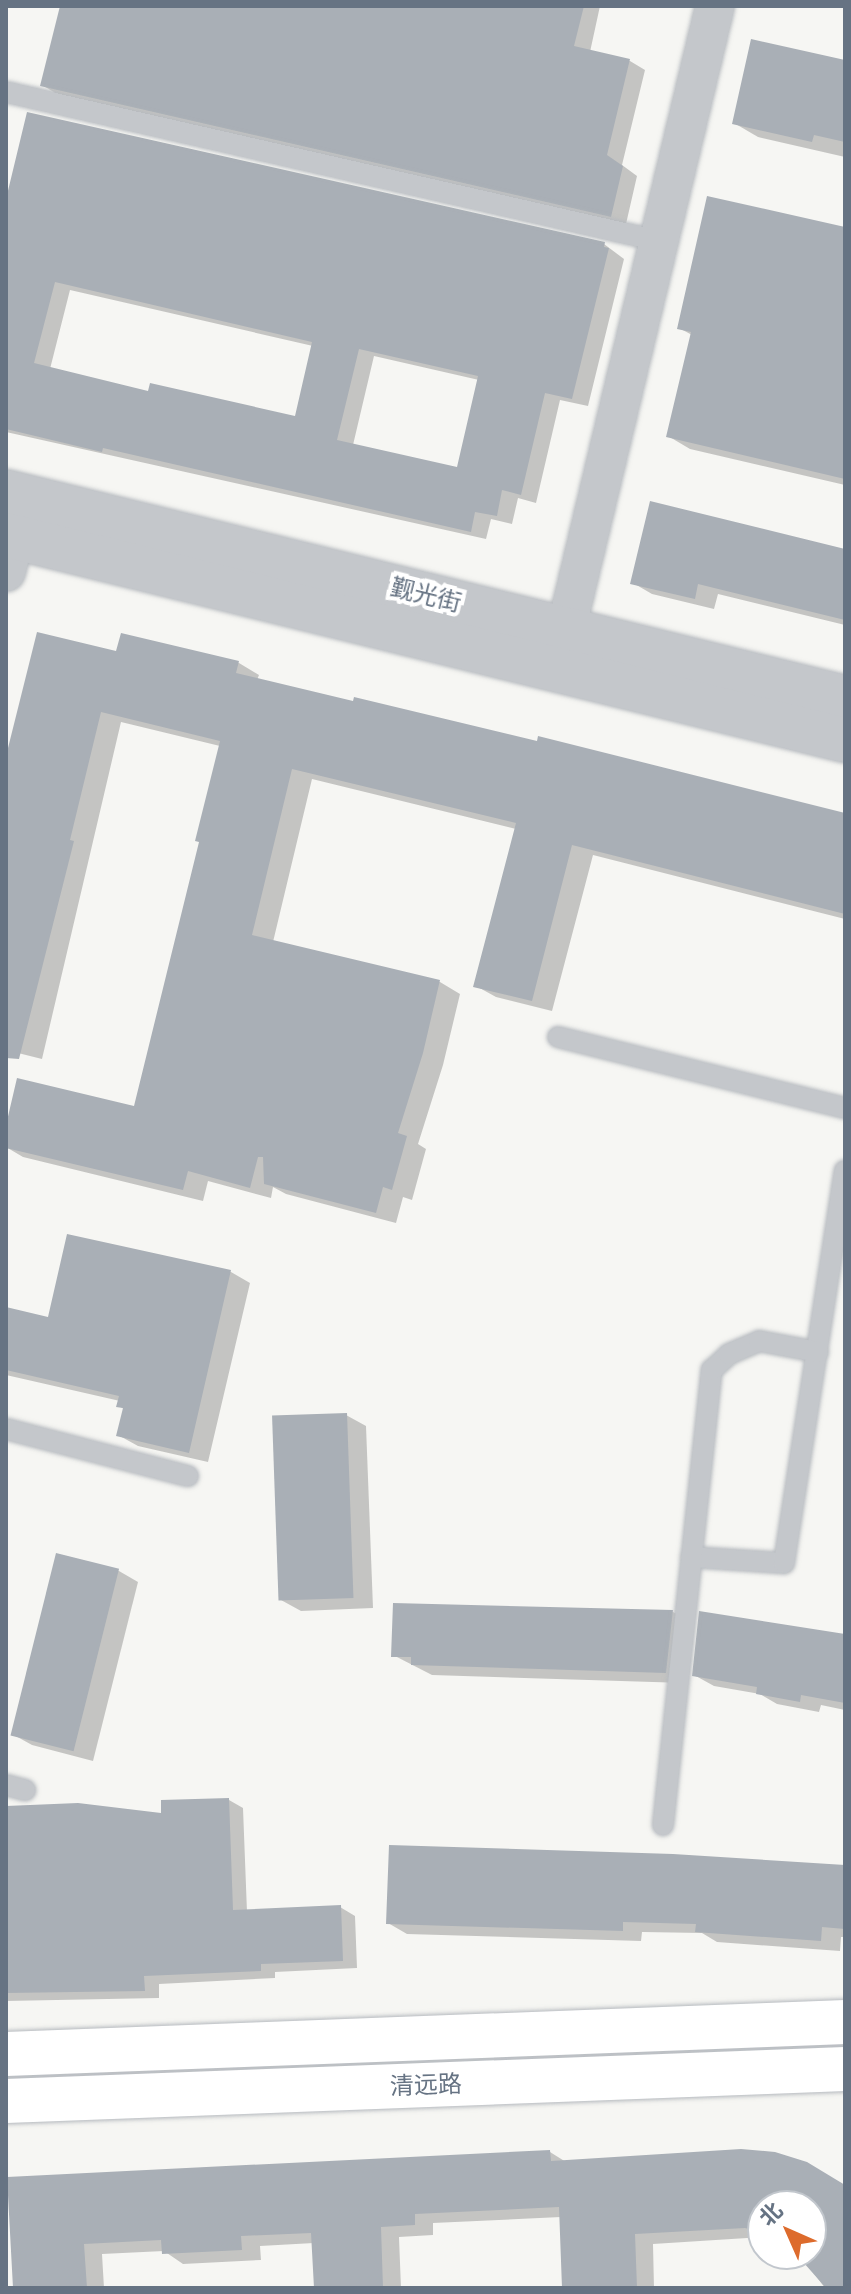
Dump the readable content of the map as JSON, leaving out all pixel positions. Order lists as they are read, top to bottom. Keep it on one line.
{"streets":{"main road":["清远路"],"street":["觐光街"]},"north":"top left"}
